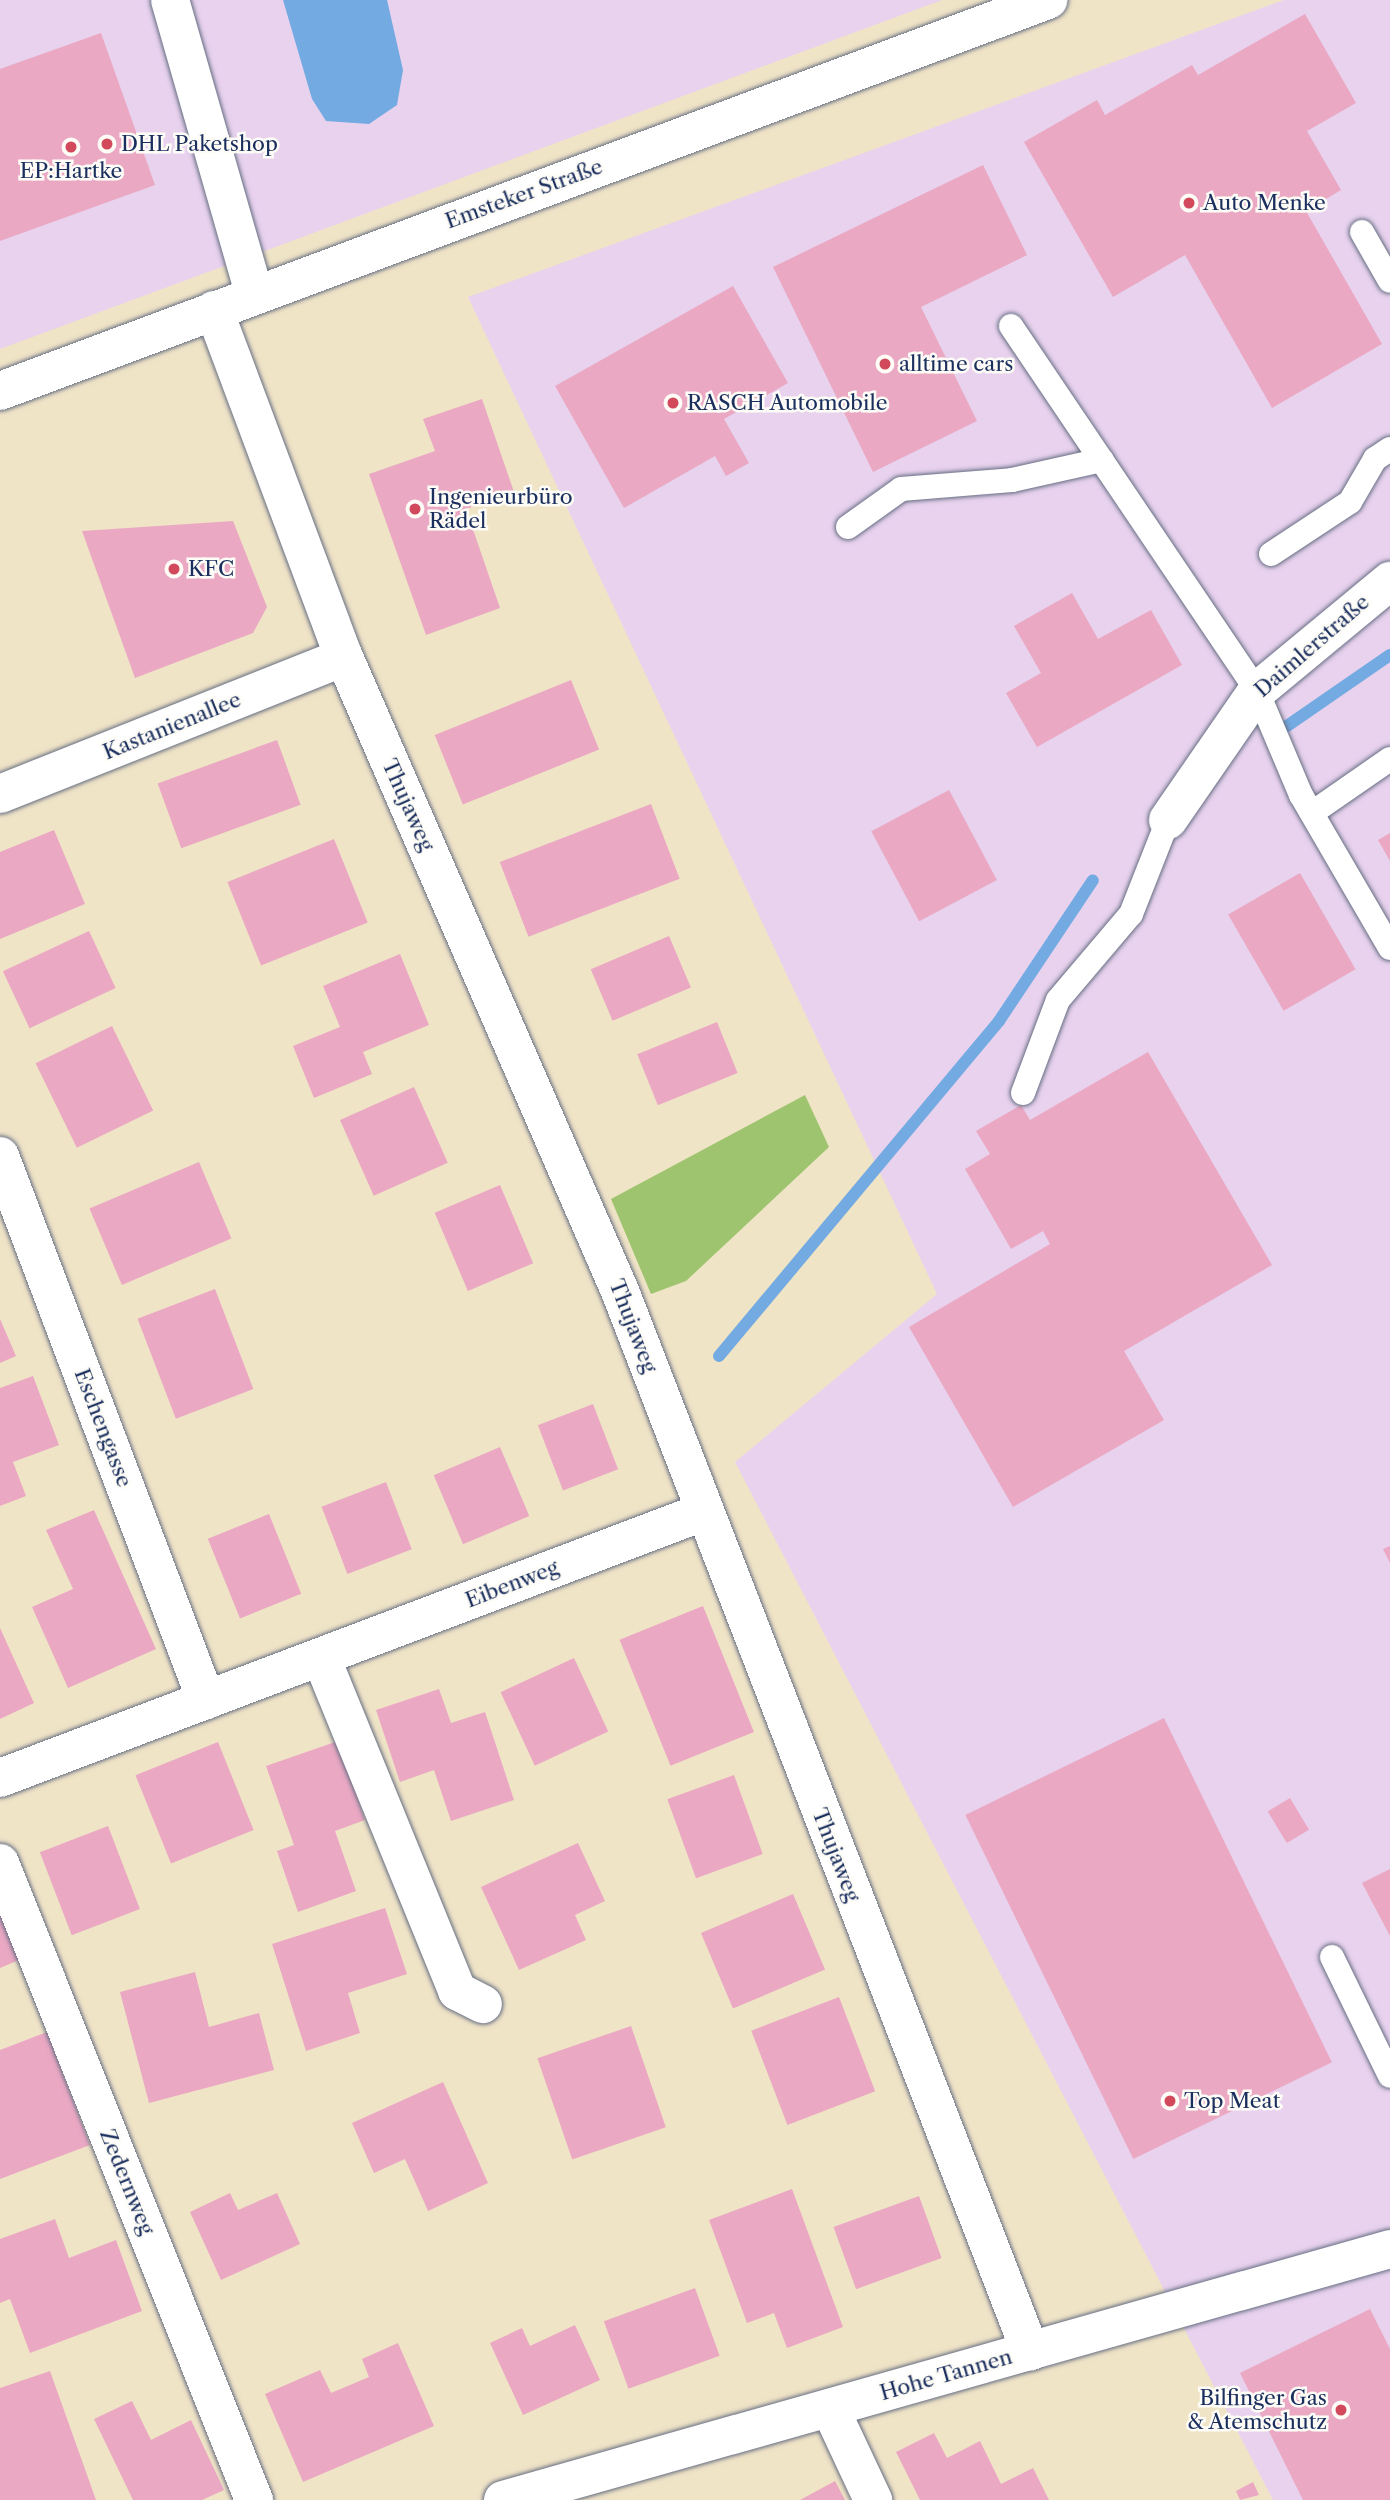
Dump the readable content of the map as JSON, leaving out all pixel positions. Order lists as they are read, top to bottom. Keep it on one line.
{"streets":{"street":["Emsteker Straße","Daimlerstraße","Kastanienallee","Thujaweg","Eschengasse","Eibenweg","Zedernweg","Hohe Tannen"]},"crossings":[["Emsteker Straße","Thujaweg"],["Kastanienallee","Thujaweg"],["Thujaweg","Eibenweg"],["Thujaweg","Hohe Tannen"],["Eschengasse","Eibenweg"]],"places":["DHL Paketshop","EP:Hartke","Auto Menke","alltime cars","RASCH Automobile","Ingenieurbüro Rädel","KFC","Top Meat","Bilfinger Gas & Atemschutz"]}
